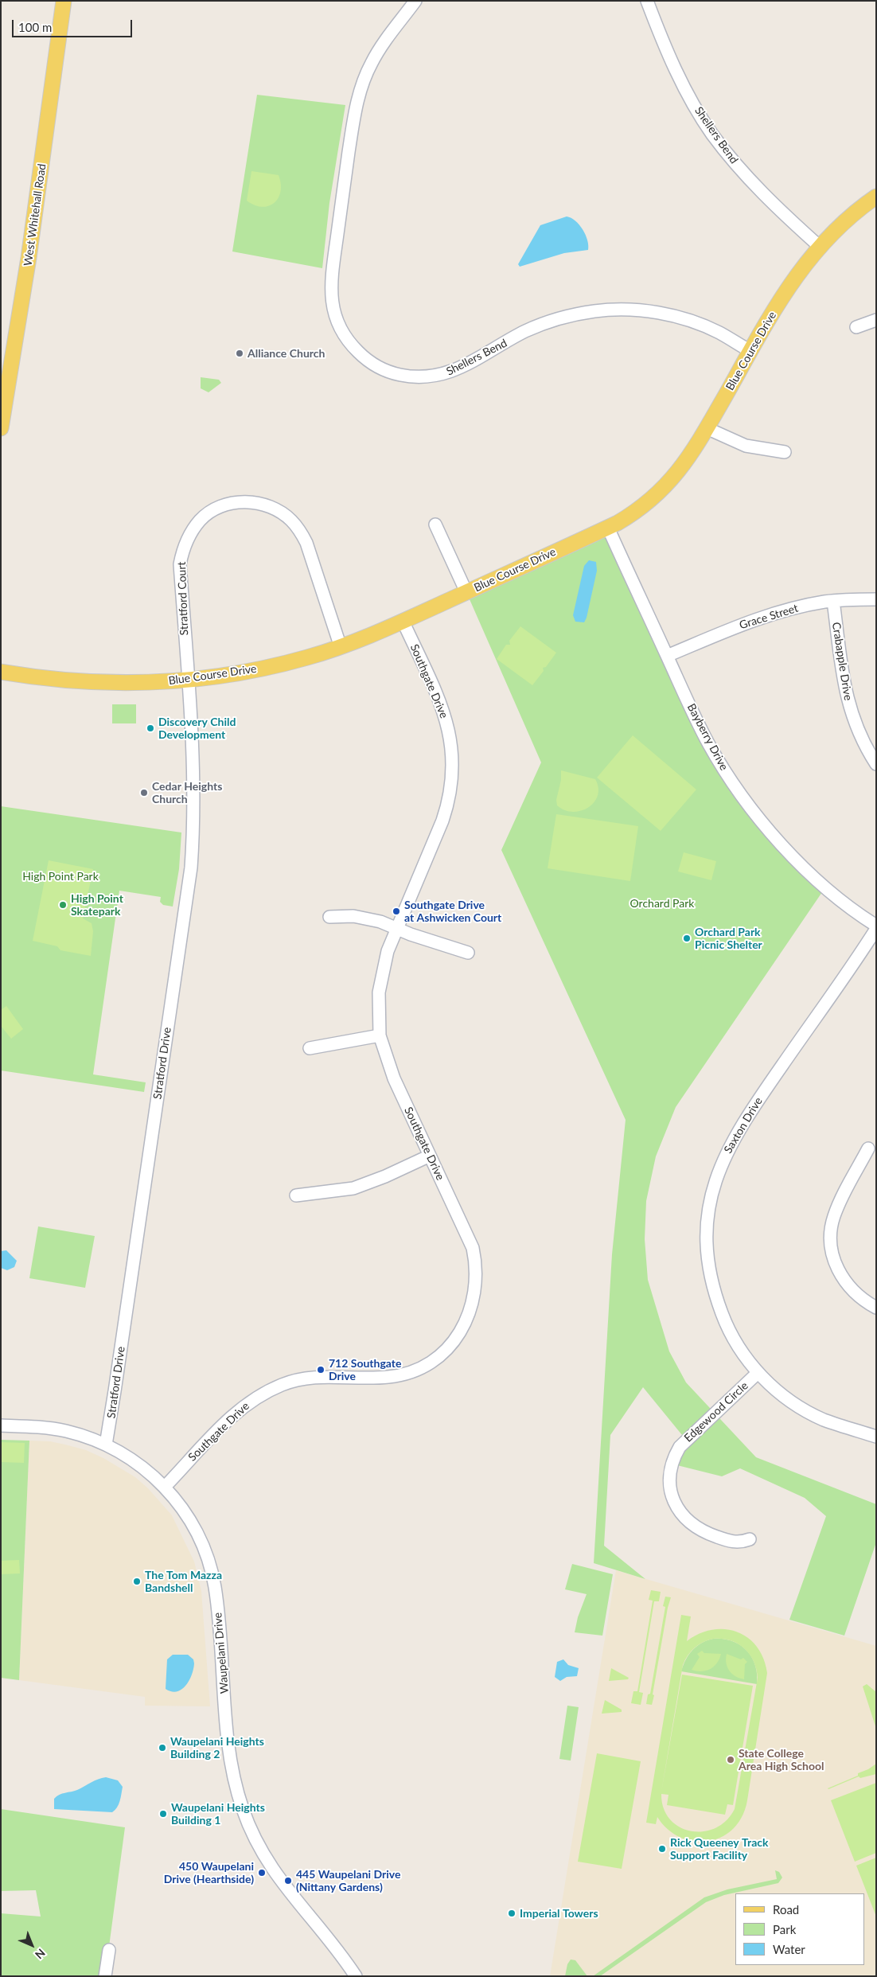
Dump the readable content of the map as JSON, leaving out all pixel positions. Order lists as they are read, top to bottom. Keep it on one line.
{"streets":{"main road":["West Whitehall Road","Blue Course Drive"],"street":["Shellers Bend","Stratford Court","Grace Street","Crabapple Drive","Southgate Drive","Bayberry Drive","Stratford Drive","Saxton Drive","Edgewood Circle","Waupelani Drive"]},"crossings":[["Shellers Bend","Blue Course Drive"],["Blue Course Drive","Stratford Court"],["Blue Course Drive","Southgate Drive"],["Blue Course Drive","Bayberry Drive"],["Blue Course Drive","Stratford Drive"],["Stratford Court","Stratford Drive"],["Grace Street","Crabapple Drive"],["Grace Street","Bayberry Drive"],["Southgate Drive","Waupelani Drive"],["Stratford Drive","Waupelani Drive"],["Saxton Drive","Edgewood Circle"]],"parks":["High Point Park","Orchard Park"],"places":["Alliance Church","Discovery Child Development","Cedar Heights Church","High Point Skatepark","Southgate Drive at Ashwicken Court","Orchard Park Picnic Shelter","712 Southgate Drive","The Tom Mazza Bandshell","Waupelani Heights Building 2","State College Area High School","Waupelani Heights Building 1","Rick Queeney Track Support Facility","450 Waupelani Drive (Hearthside)","445 Waupelani Drive (Nittany Gardens)","Imperial Towers"],"legend":["Road","Park","Water"],"scale_bar":"100 m","north":"bottom right"}
